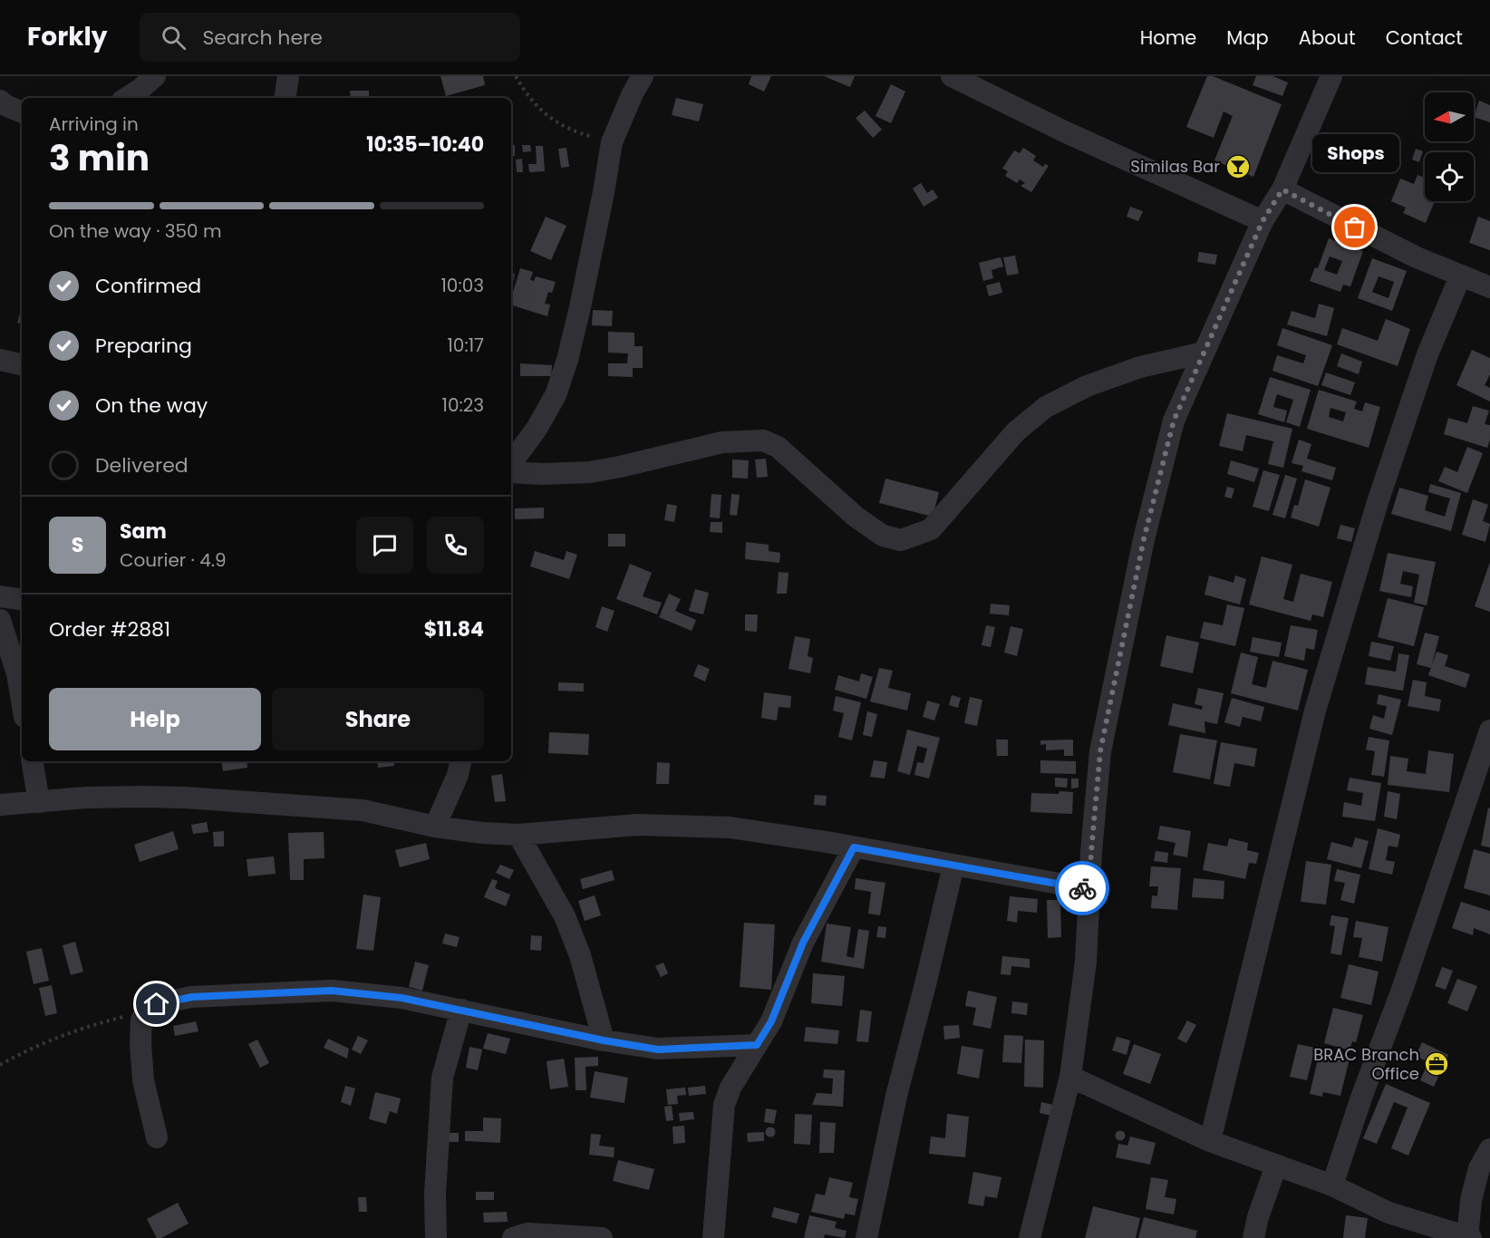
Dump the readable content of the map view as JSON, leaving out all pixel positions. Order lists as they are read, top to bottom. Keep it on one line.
{"places":{"bar":["Similas Bar"],"other":["Shops"],"office":["BRAC Branch Office"]},"north":"left","page":{"header":"Forkly","search":"Search here","nav":["Home","Map","About","Contact"],"heading":["3 min","Arriving in","10:35–10:40"],"panel":["Sam","Courier · 4.9","Order #2881","$11.84"],"bubble":"Shops","bar":"On the way · 350 m","list":[["Confirmed","10:03"],["Preparing","10:17"],["On the way","10:23"],"Delivered"],"round":"S","buttons":["Help","Share"]}}
